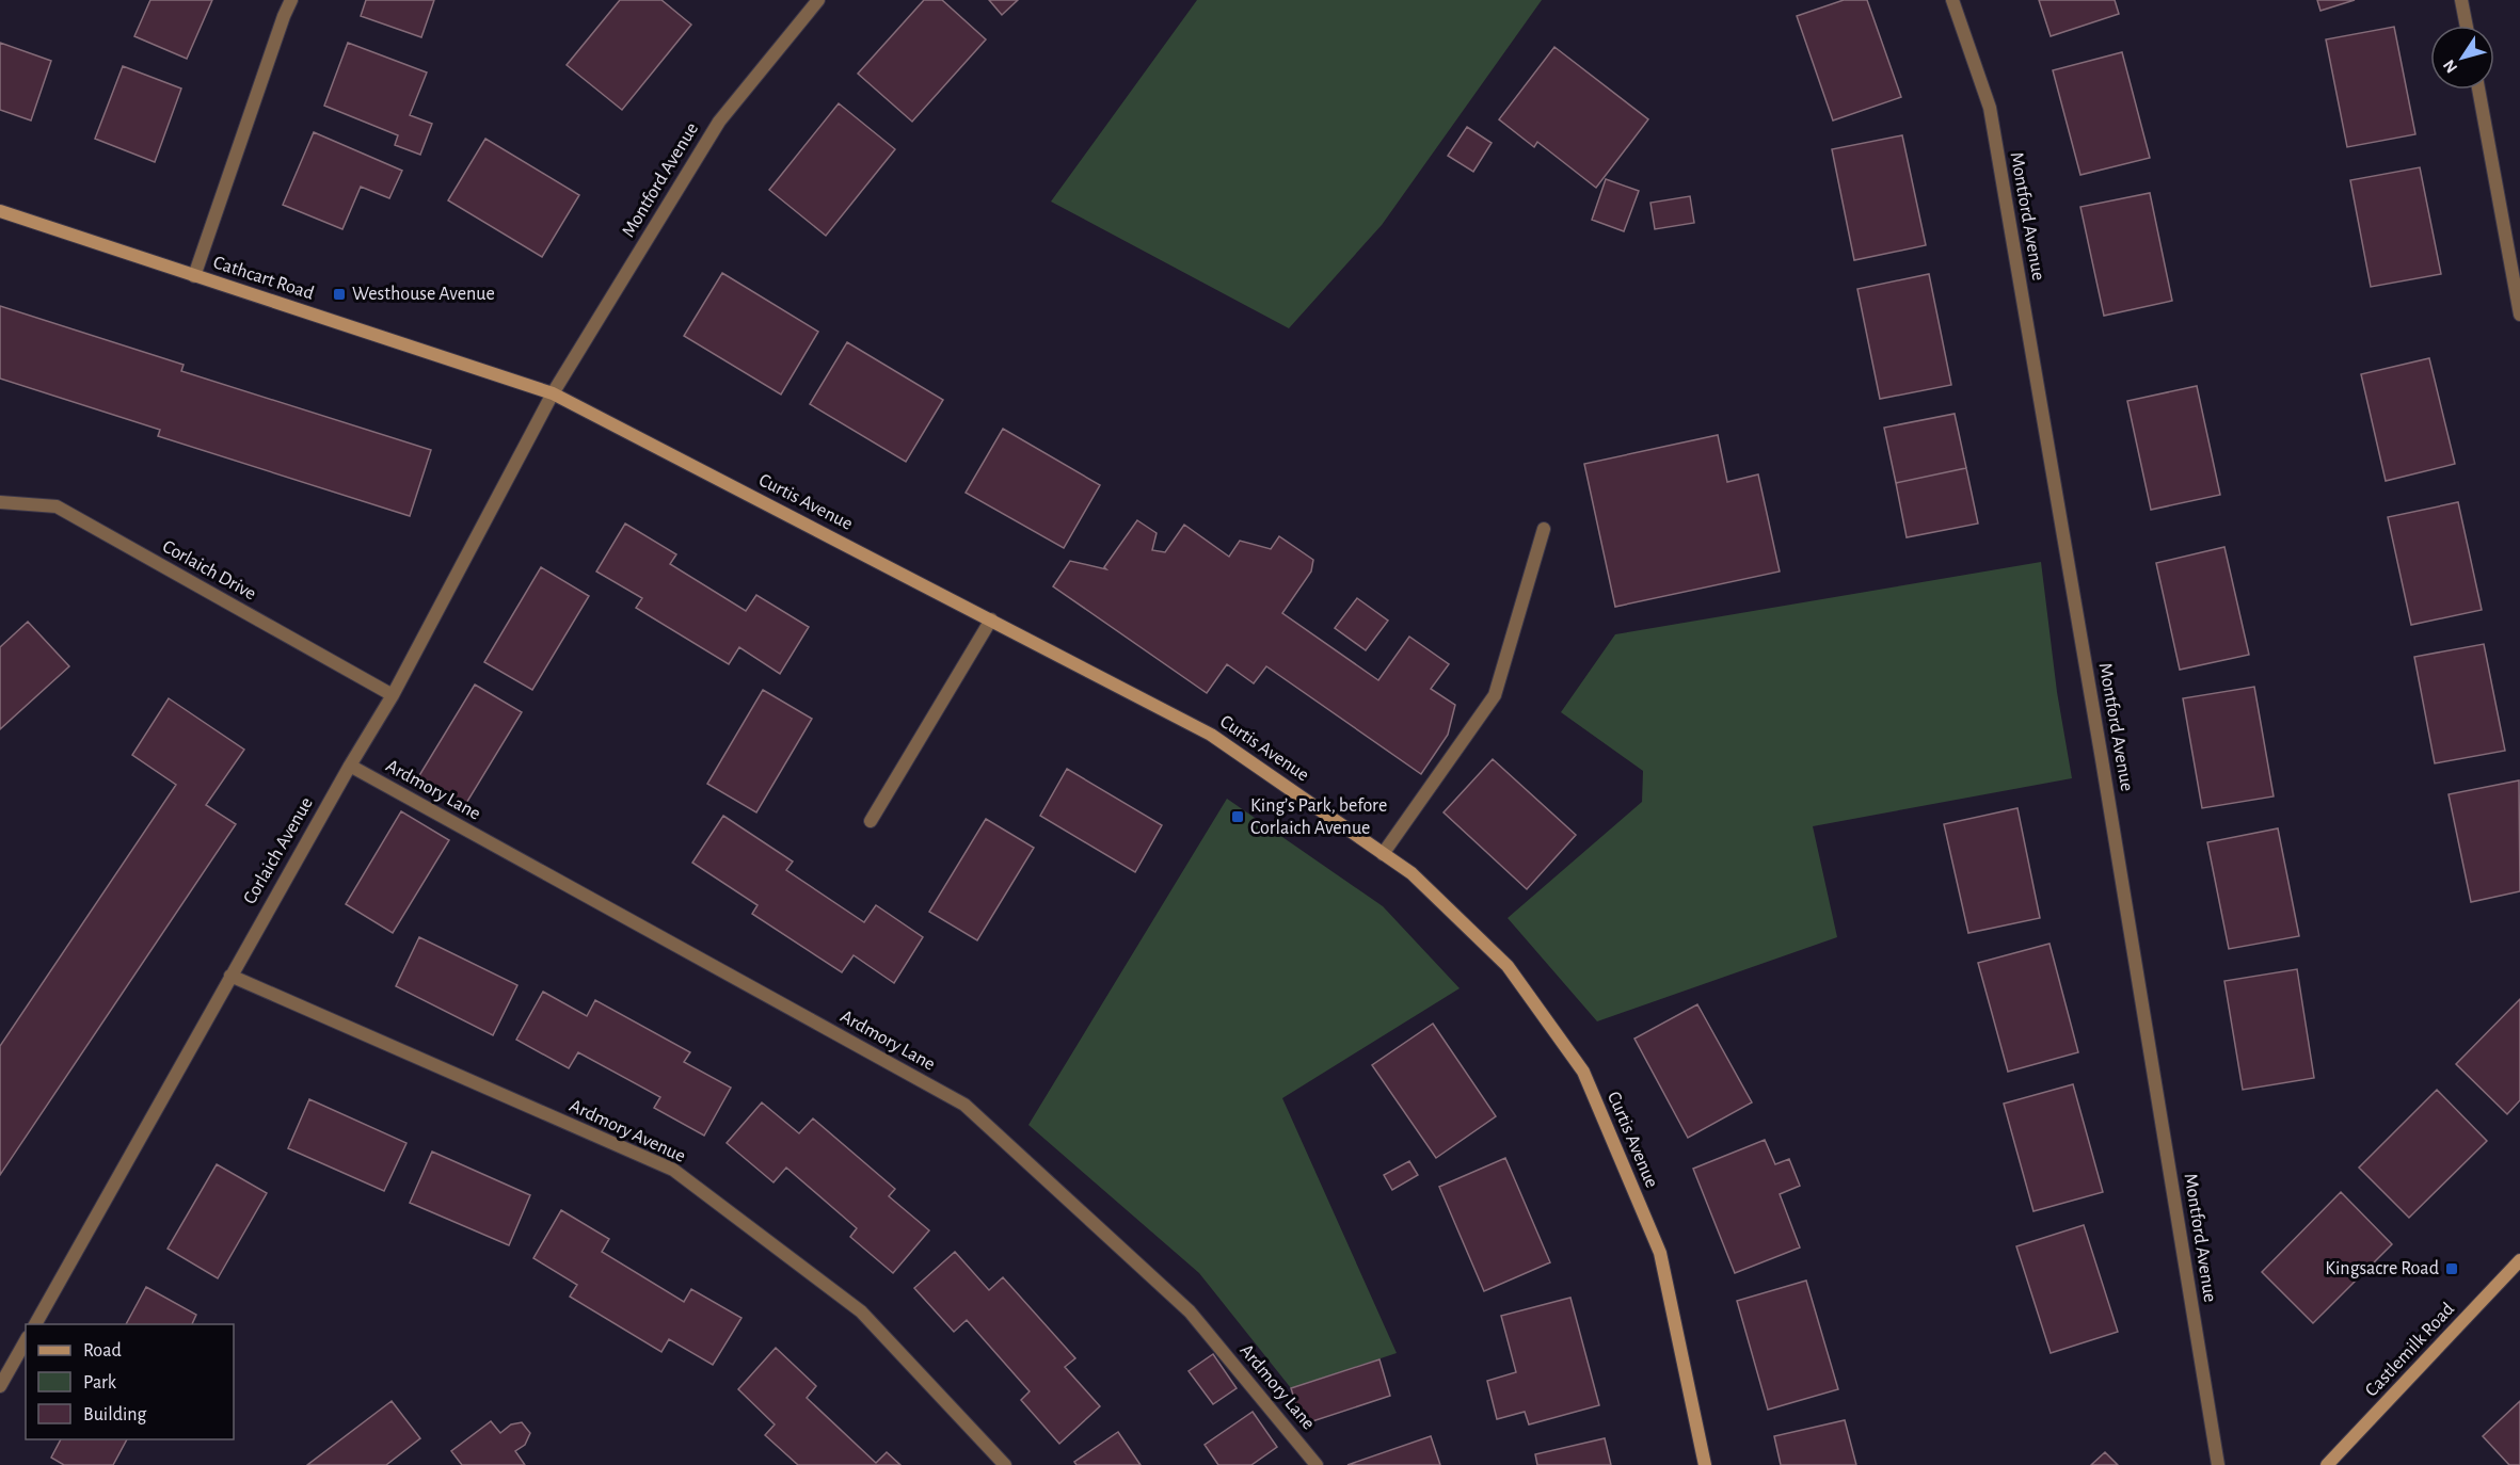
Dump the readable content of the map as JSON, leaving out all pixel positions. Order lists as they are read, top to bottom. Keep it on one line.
{"streets":{"street":["Montford Avenue","Cathcart Road","Curtis Avenue","Corlaich Drive","Ardmory Lane","Corlaich Avenue","Ardmory Avenue","Castlemilk Road"]},"crossings":[["Montford Avenue","Cathcart Road"],["Montford Avenue","Curtis Avenue"],["Montford Avenue","Corlaich Avenue"],["Cathcart Road","Curtis Avenue"],["Cathcart Road","Corlaich Avenue"],["Curtis Avenue","Corlaich Avenue"],["Corlaich Drive","Corlaich Avenue"],["Ardmory Lane","Corlaich Avenue"],["Corlaich Avenue","Ardmory Avenue"]],"places":{"transit":["Westhouse Avenue","King’s Park, before Corlaich Avenue","Kingsacre Road"]},"legend":["Road","Park","Building"],"north":"bottom left"}
